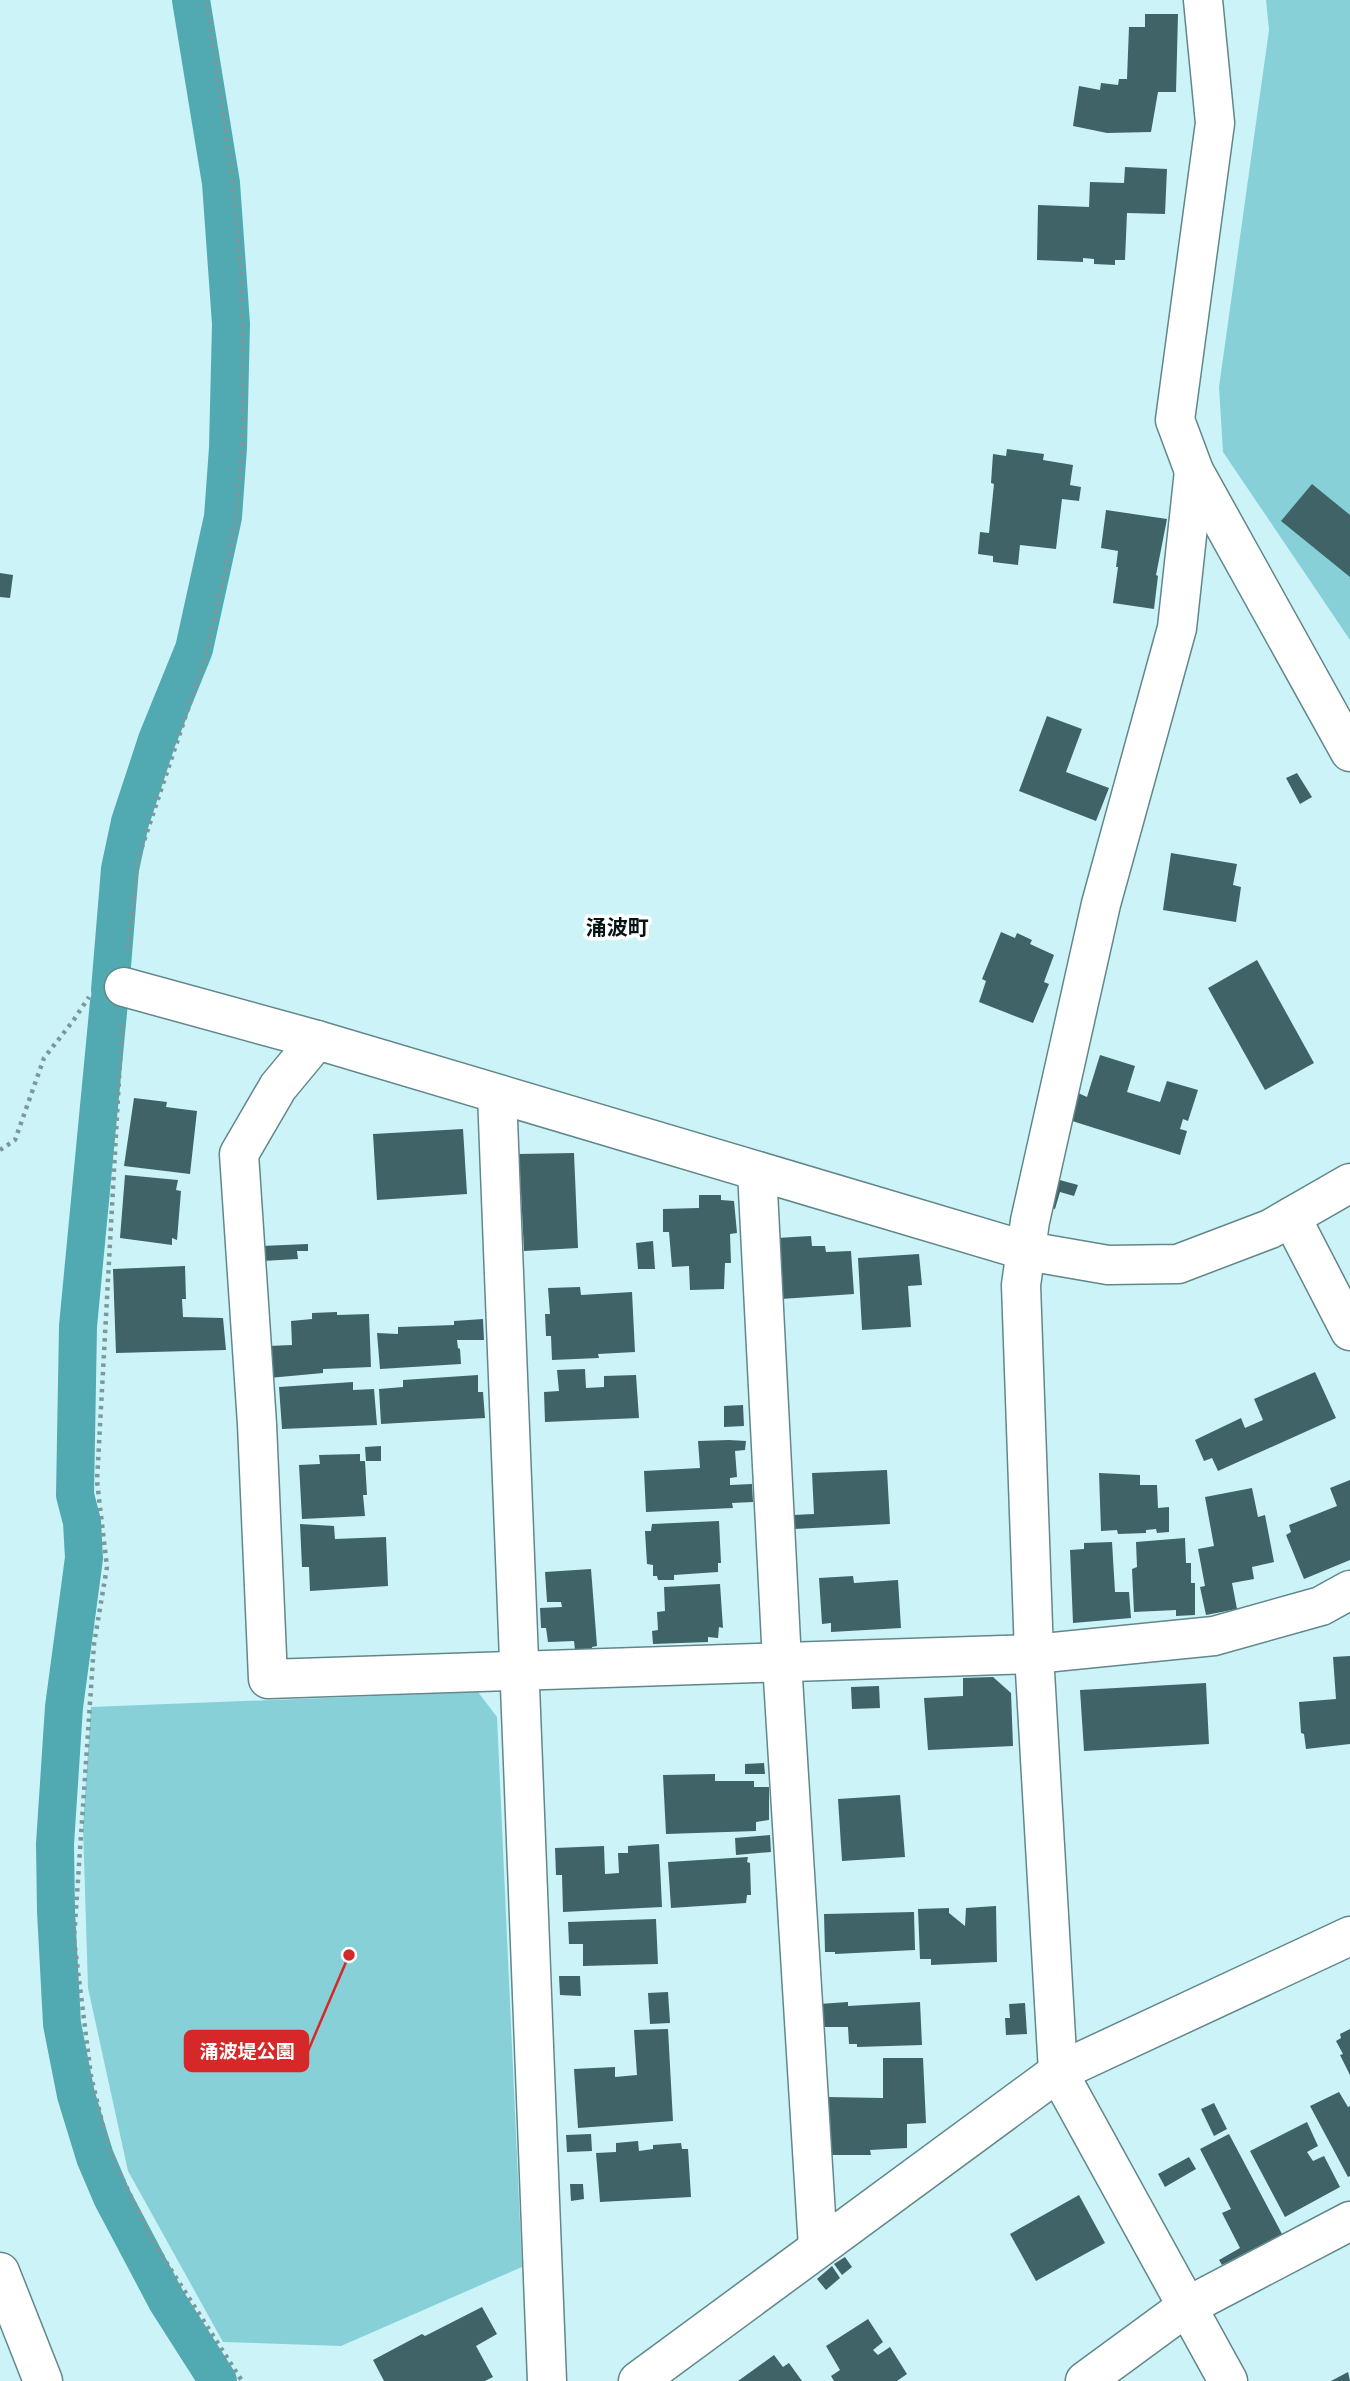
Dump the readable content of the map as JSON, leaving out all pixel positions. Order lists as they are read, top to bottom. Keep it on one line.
{"districts":["涌波町"],"places":["涌波堤公園"]}
